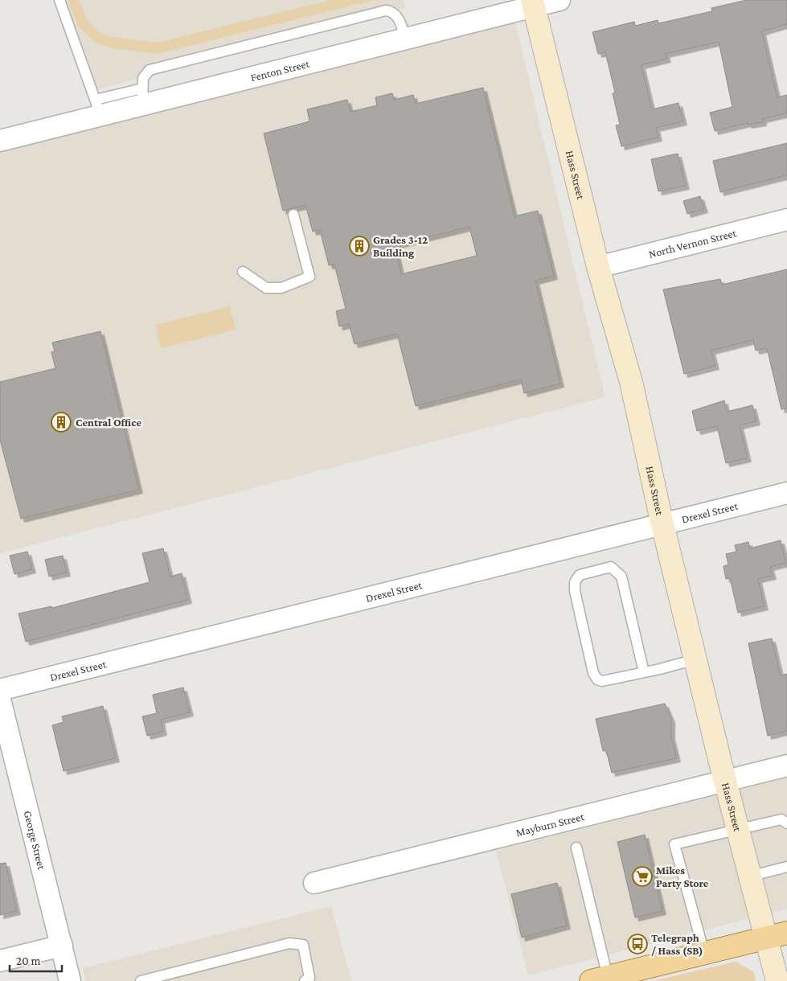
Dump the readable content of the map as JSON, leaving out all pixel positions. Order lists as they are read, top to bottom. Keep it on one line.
{"streets":{"street":["Fenton Street","Hass Street","North Vernon Street","Drexel Street","Mayburn Street","George Street"]},"crossings":[["Fenton Street","Hass Street"],["Hass Street","North Vernon Street"],["Hass Street","Drexel Street"],["Hass Street","Mayburn Street"]],"places":{"building":["Grades 3-12 Building","Central Office"],"supermarket":["Mikes Party Store"],"bus stop":["Telegraph / Hass (SB)"]},"scale_bar":"20 m"}
